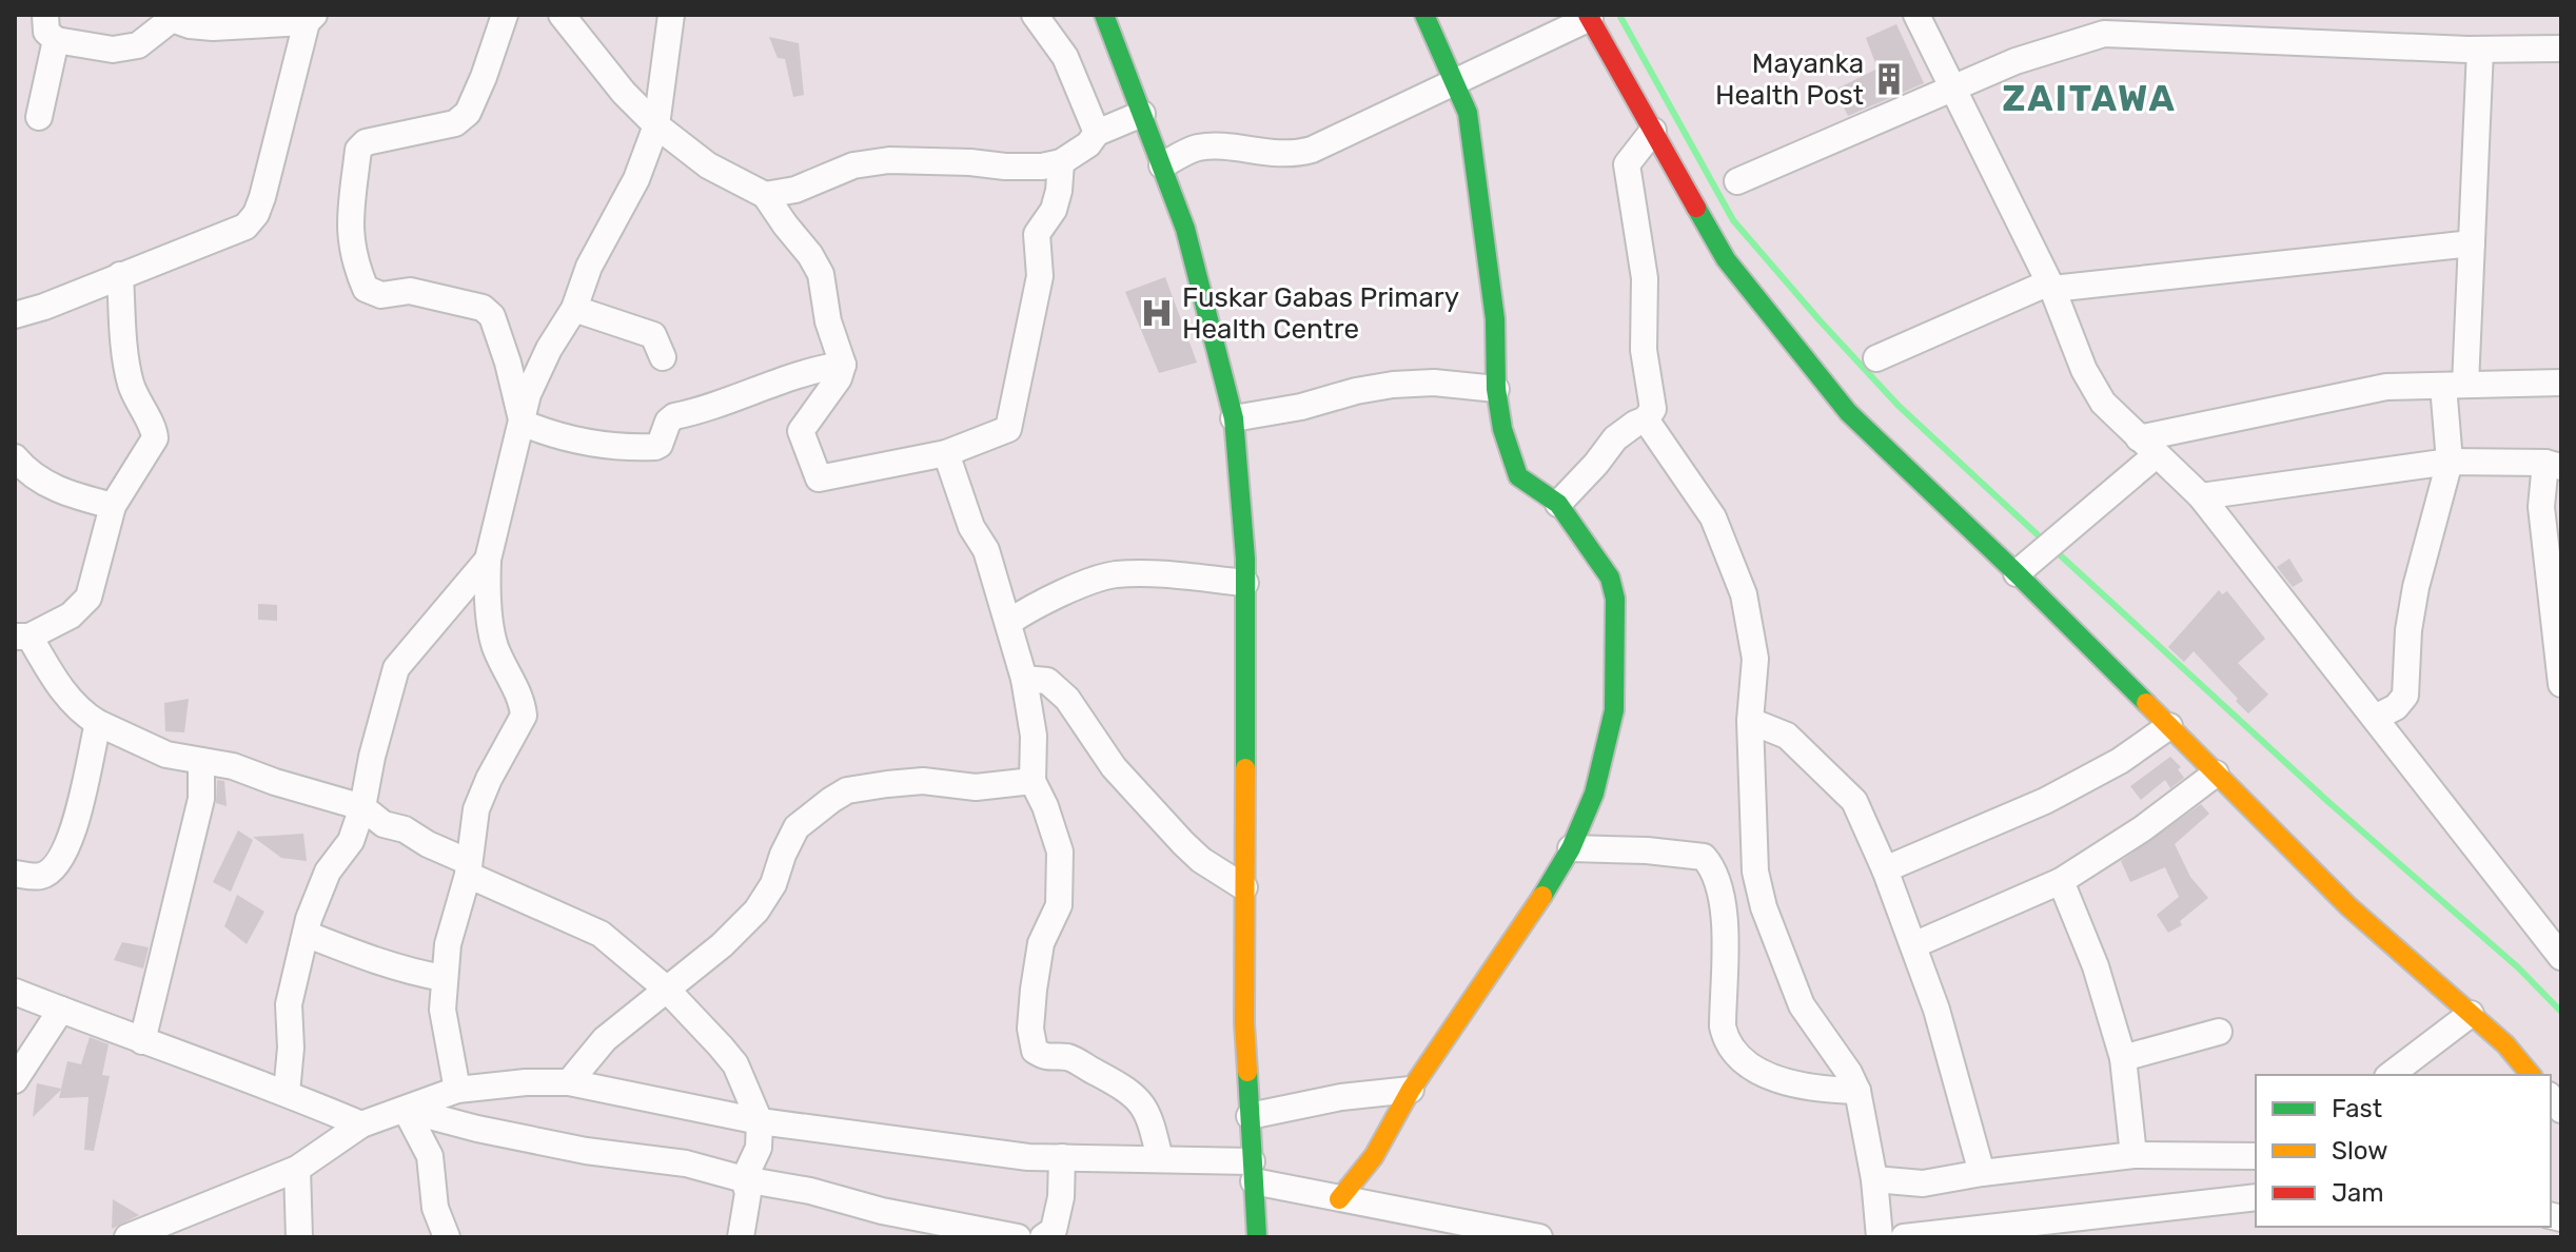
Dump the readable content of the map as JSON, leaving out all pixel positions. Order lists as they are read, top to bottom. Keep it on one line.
{"districts":["ZAITAWA"],"places":{"building":["Mayanka Health Post"],"hospital":["Fuskar Gabas Primary Health Centre"]},"legend":["Fast","Slow","Jam"]}
